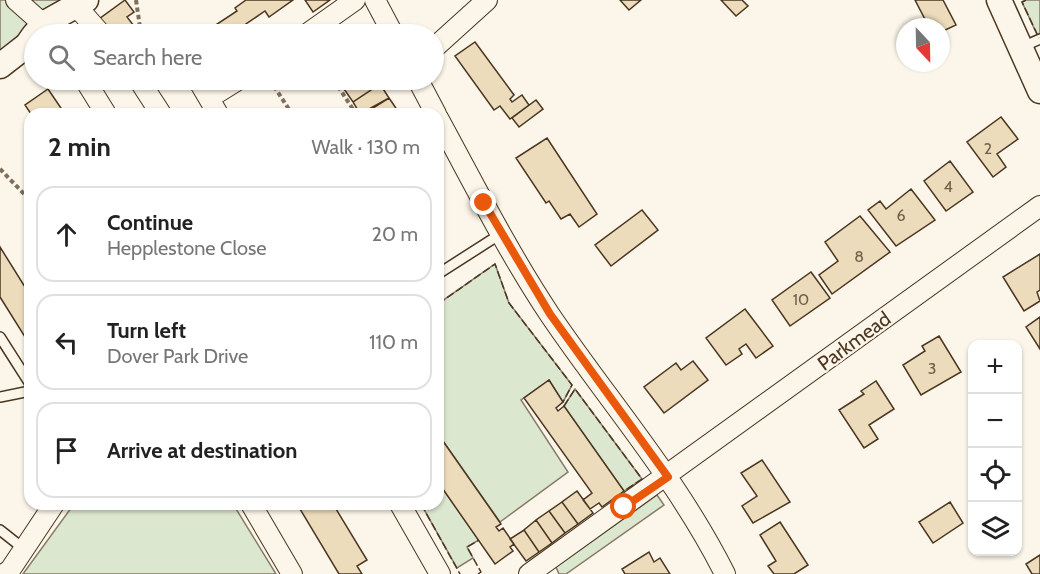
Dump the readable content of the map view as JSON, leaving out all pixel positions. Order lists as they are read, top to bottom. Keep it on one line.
{"streets":{"street":["Parkmead"]},"house_numbers":["2","4","6","8","10","3"],"north":"bottom","page":{"search":"Search here","heading":["2 min","Walk · 130 m"],"list":[["Continue","Hepplestone Close","20 m"],["Turn left","Dover Park Drive","110 m"],"Arrive at destination"],"map_buttons":["+","−"]}}
